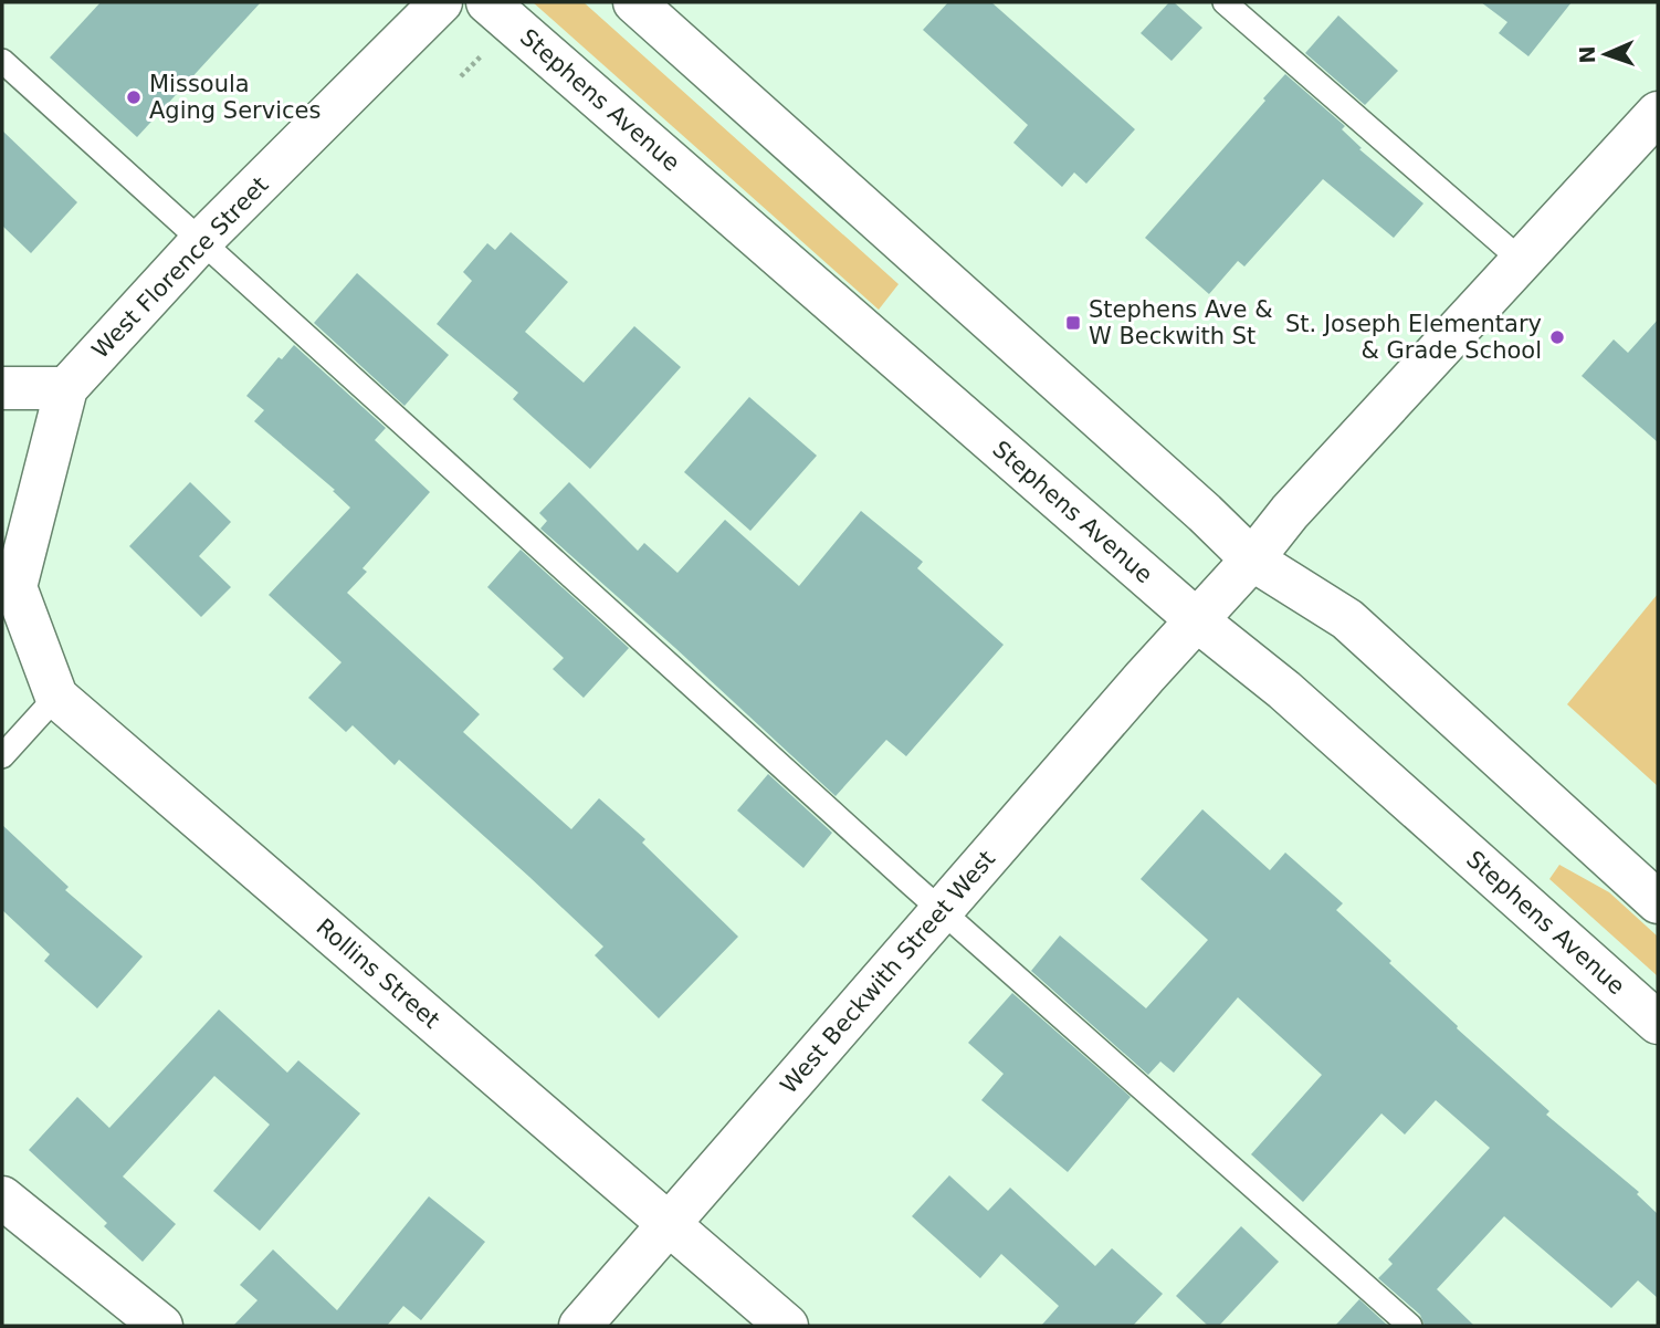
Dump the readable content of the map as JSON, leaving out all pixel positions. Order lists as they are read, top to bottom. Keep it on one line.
{"streets":{"street":["Stephens Avenue","West Florence Street","Rollins Street","West Beckwith Street West"]},"crossings":[["Stephens Avenue","West Beckwith Street West"],["West Florence Street","Rollins Street"],["Rollins Street","West Beckwith Street West"]],"places":{"other":["Missoula Aging Services","St. Joseph Elementary & Grade School"],"transit":["Stephens Ave & W Beckwith St"]},"north":"left"}
